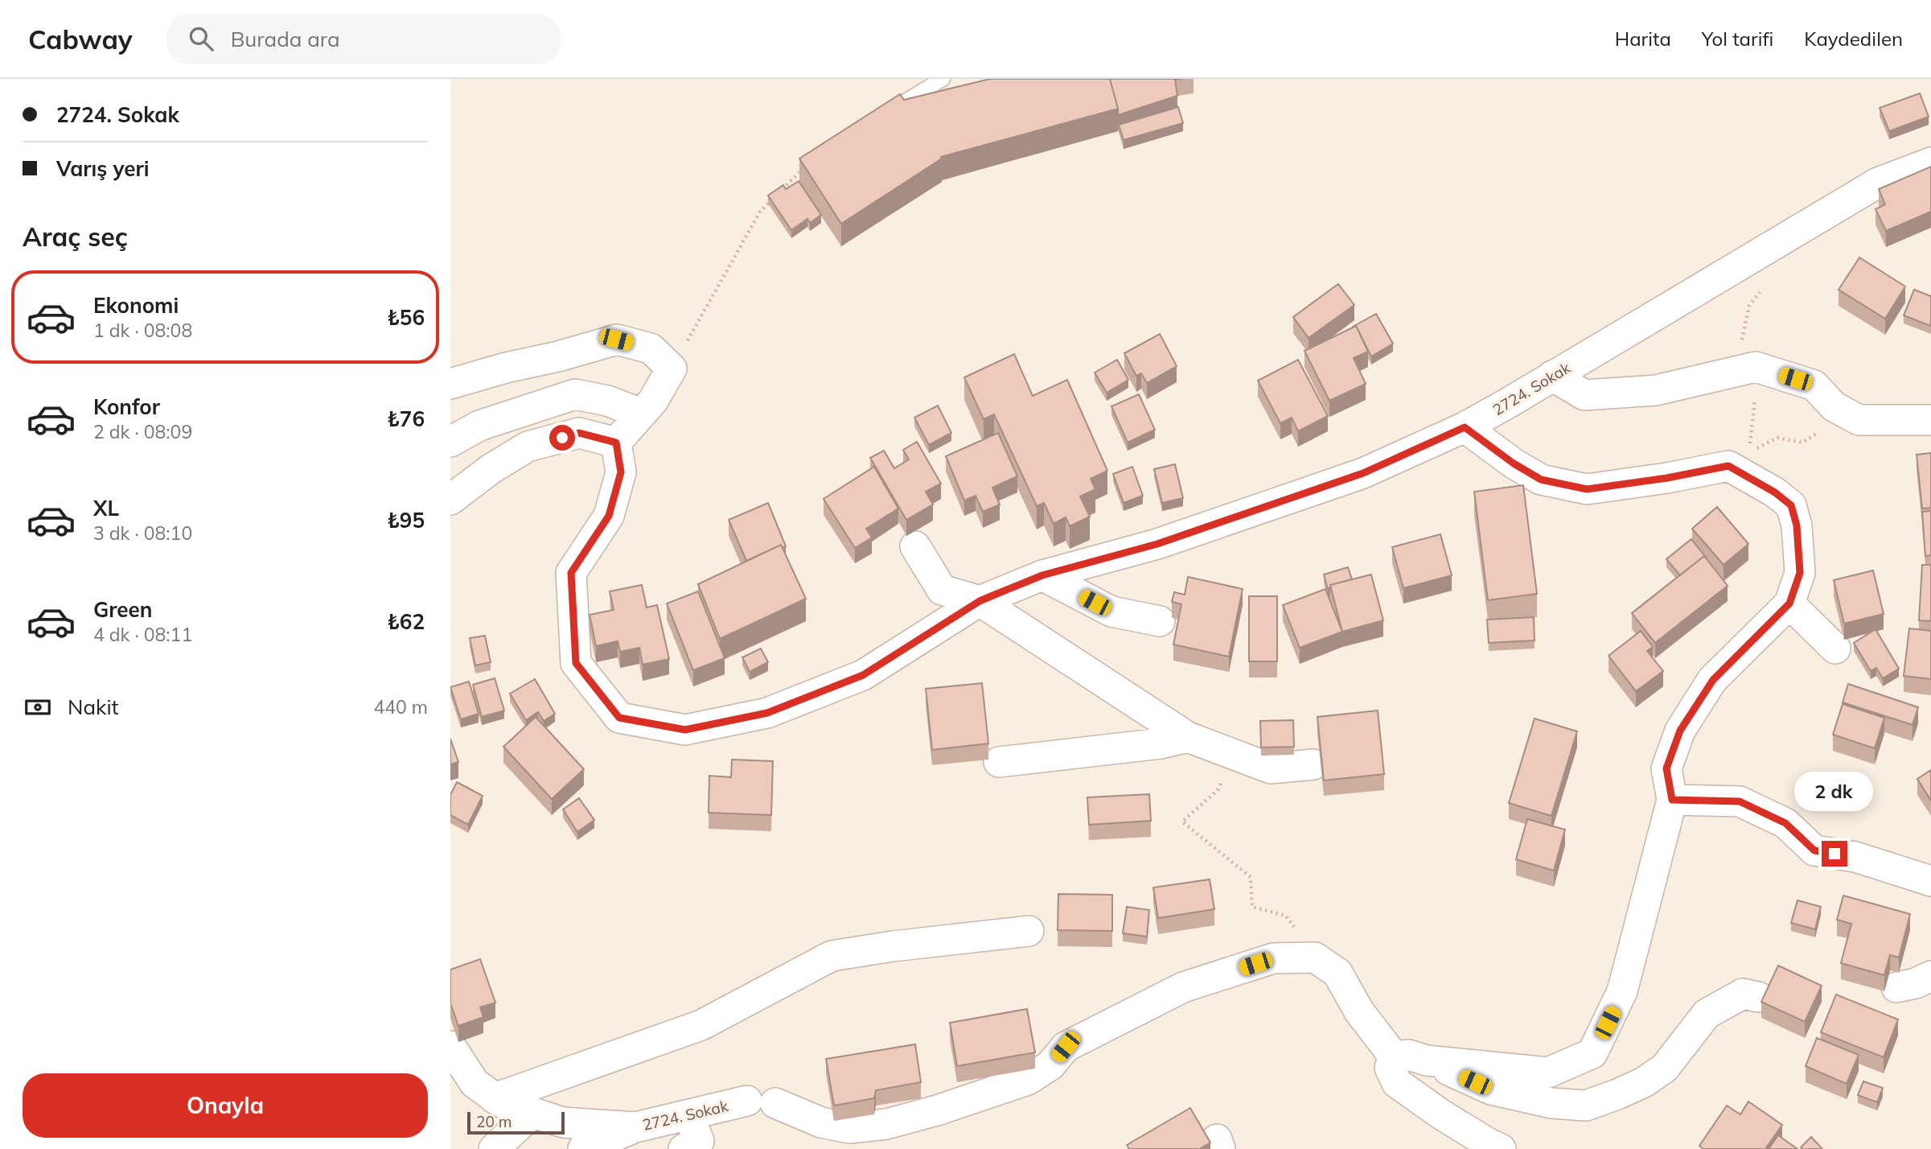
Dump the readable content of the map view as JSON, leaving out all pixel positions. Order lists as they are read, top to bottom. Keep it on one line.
{"streets":{"street":["2724. Sokak"]},"scale_bar":"20 m","page":{"header":"Cabway","search":"Burada ara","nav":["Harita","Yol tarifi","Kaydedilen"],"banner":["2724. Sokak","Varış yeri"],"heading":"Araç seç","list":[{"name":"Ekonomi","note":"1 dk · 08:08","value":"₺56"},{"name":"Konfor","note":"2 dk · 08:09","value":"₺76"},{"name":"XL","note":"3 dk · 08:10","value":"₺95"},{"name":"Green","note":"4 dk · 08:11","value":"₺62"}],"pay":["Nakit","440 m"],"bubble":"2 dk","buttons":"Onayla","scale":"20 m"}}
